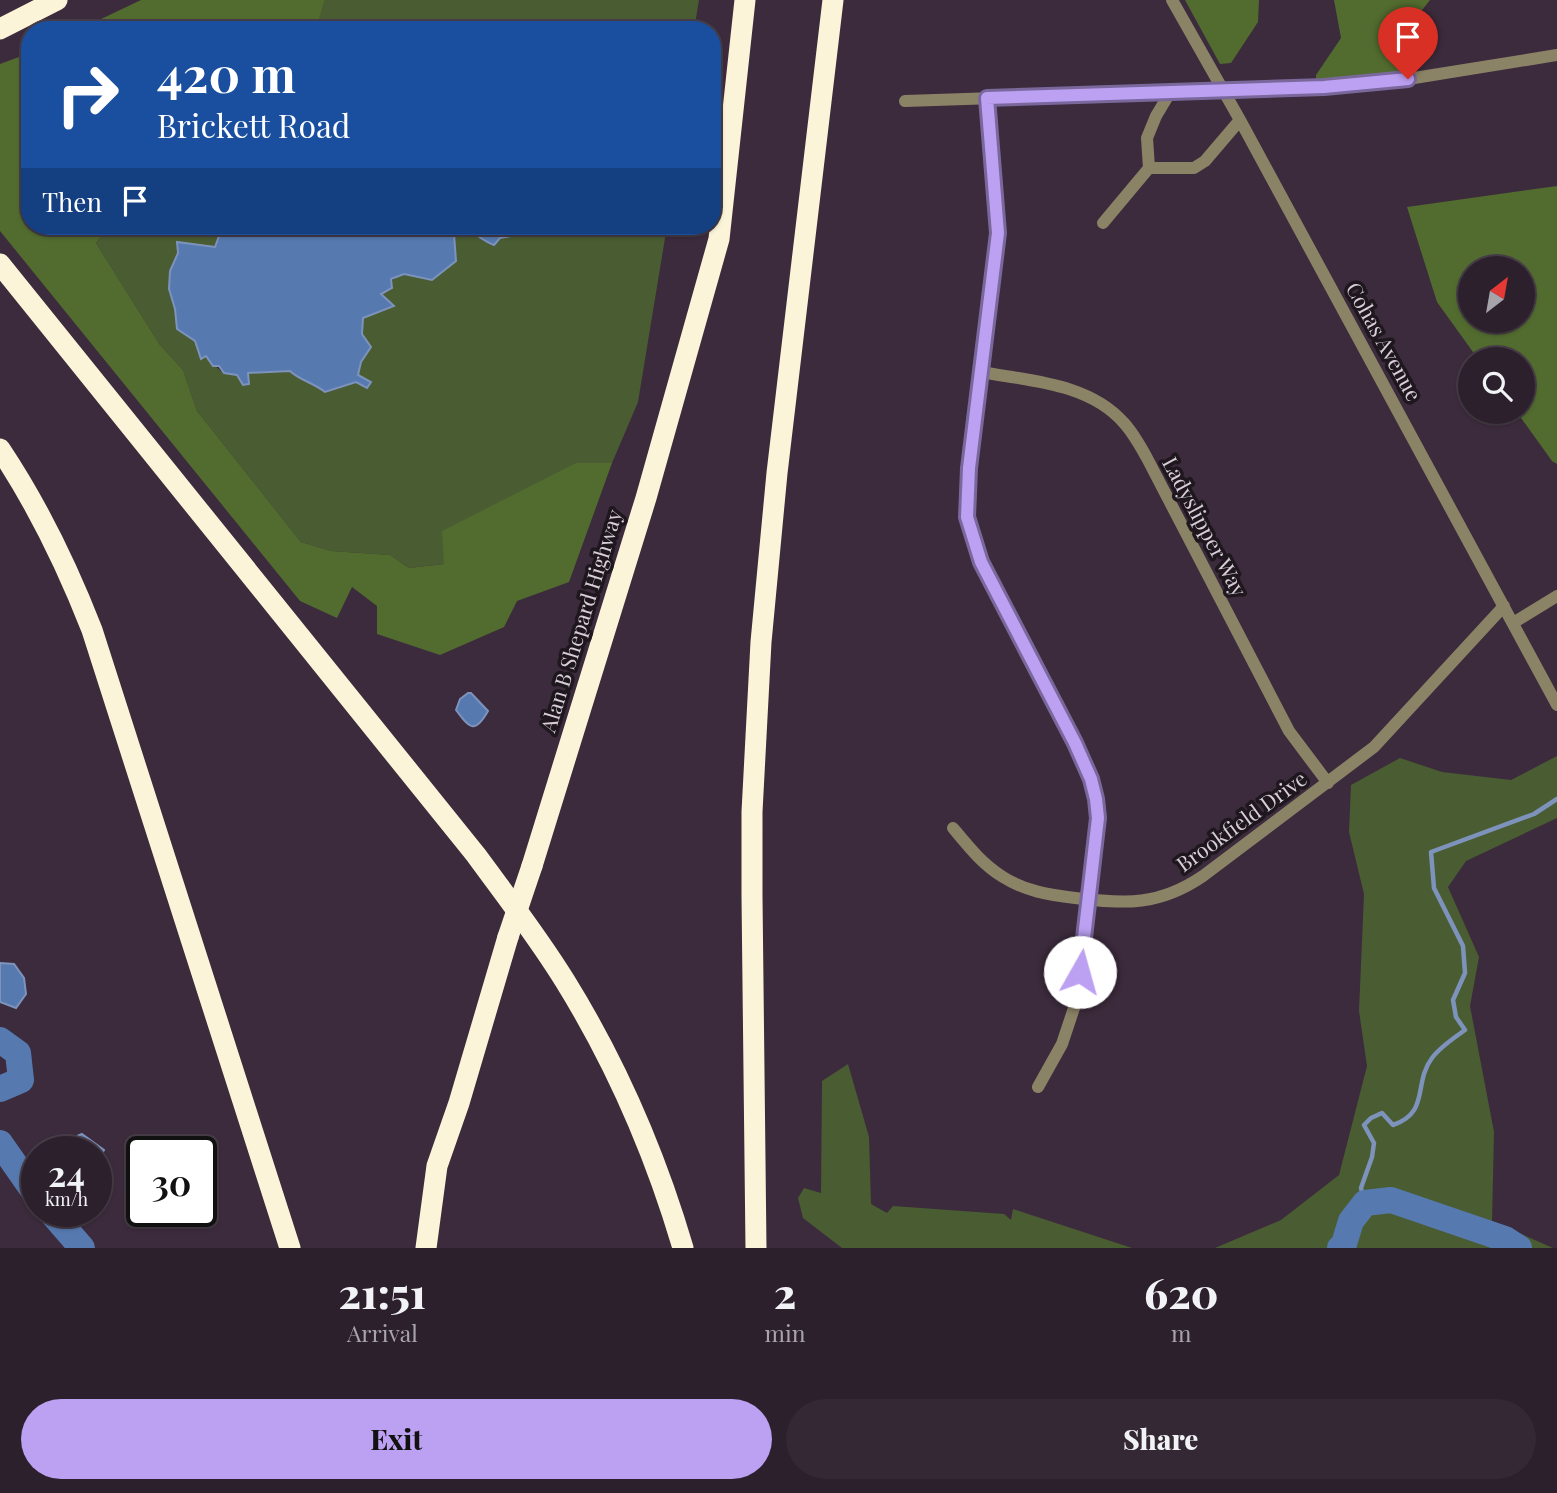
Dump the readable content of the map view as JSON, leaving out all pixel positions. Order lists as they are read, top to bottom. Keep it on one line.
{"streets":{"highway":["Alan B Shepard Highway"],"street":["Cohas Avenue","Ladyslipper Way","Brookfield Drive"]},"crossings":[["Cohas Avenue","Brookfield Drive"],["Ladyslipper Way","Brookfield Drive"]],"north":"top right","page":{"turn":["420 m","Brickett Road"],"then":"Then","speed":"24 km/h","limit":"30","eta":["21:51","Arrival","2","min","620","m"],"buttons":["Exit","Share"]}}
